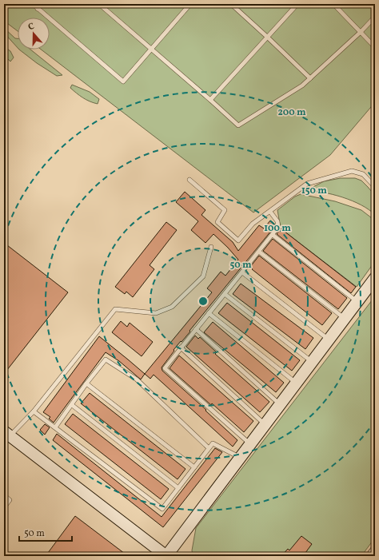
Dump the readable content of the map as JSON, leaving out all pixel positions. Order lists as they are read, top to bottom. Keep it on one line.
{"scale_bar":"50 m","north":"top","rings":["200 m","150 m","100 m","50 m"]}
